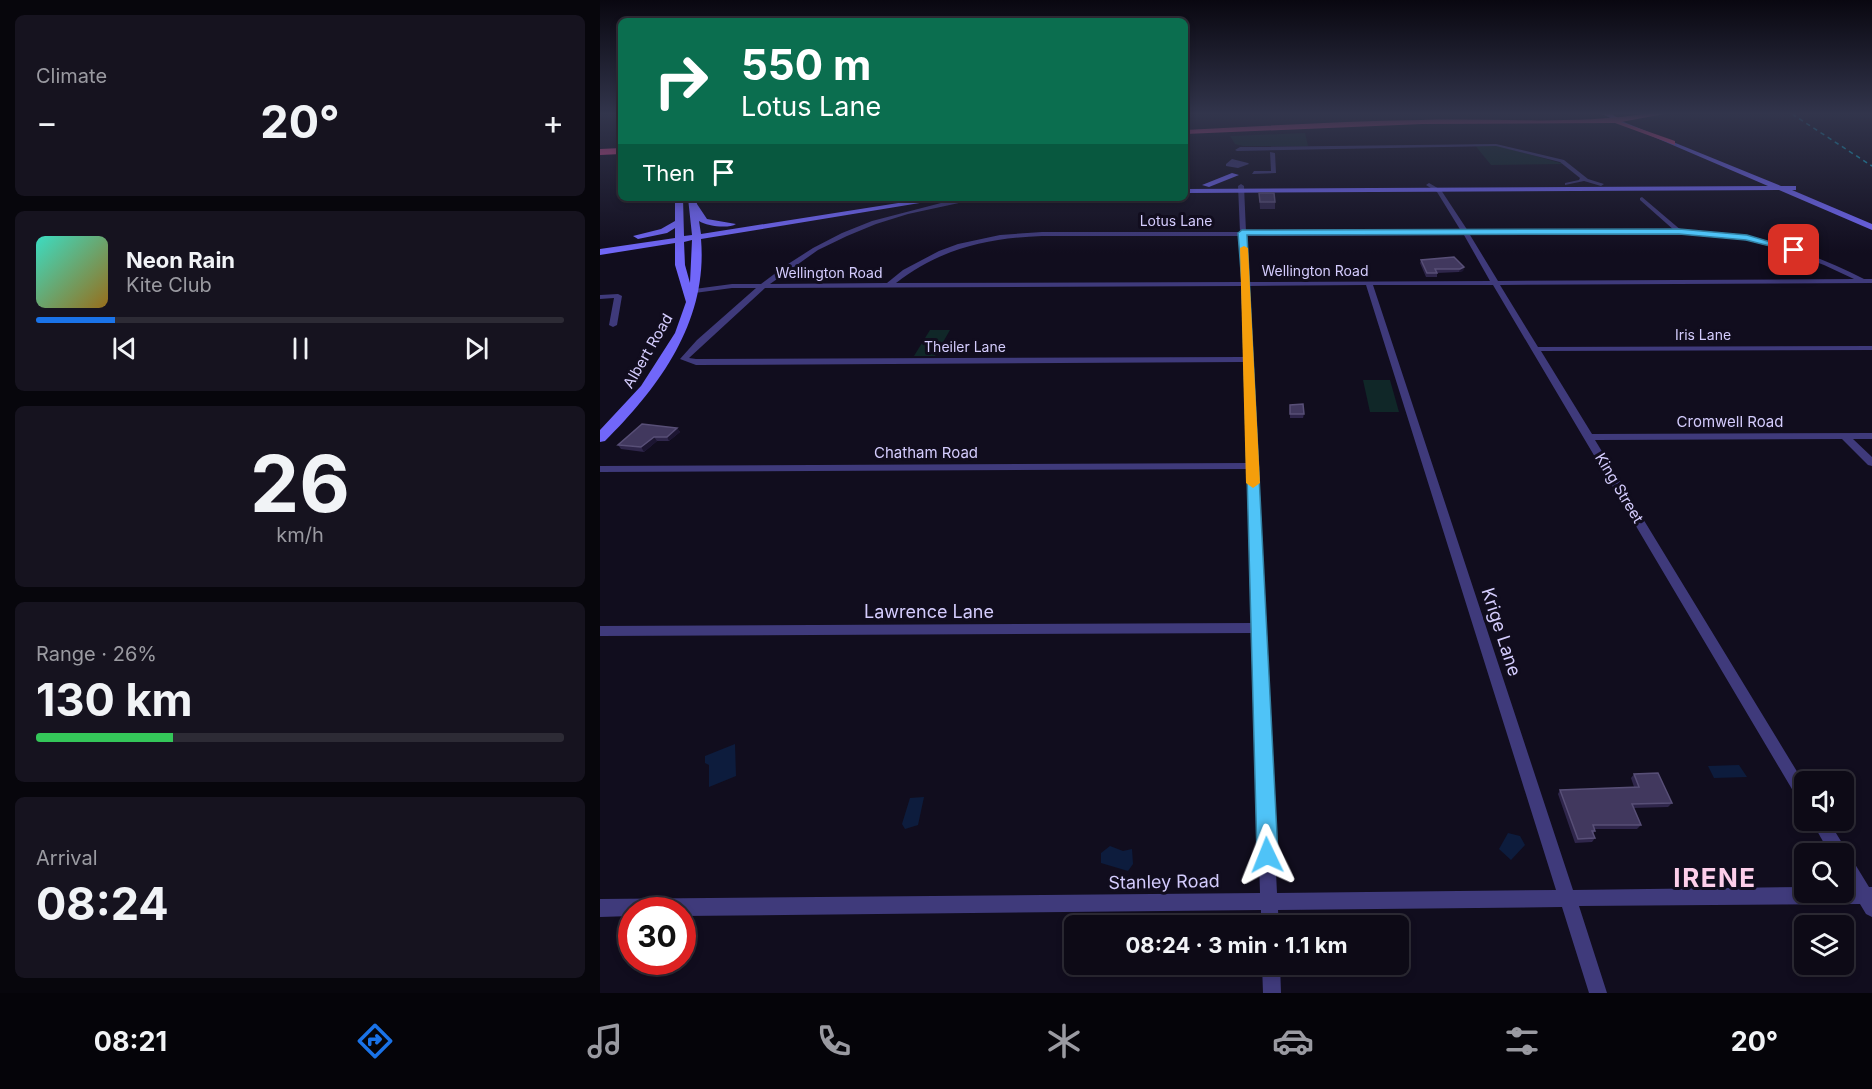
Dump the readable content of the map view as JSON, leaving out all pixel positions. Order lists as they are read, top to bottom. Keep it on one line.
{"streets":{"main road":["Albert Road"],"street":["Lotus Lane","Wellington Road","Iris Lane","Theiler Lane","Cromwell Road","Chatham Road","King Street","Lawrence Lane","Krige Lane","Stanley Road"]},"crossings":[["Lotus Lane","Wellington Road"],["Lotus Lane","King Street"],["Wellington Road","Theiler Lane"],["Wellington Road","Albert Road"],["Wellington Road","King Street"],["Wellington Road","Krige Lane"],["Iris Lane","King Street"],["Cromwell Road","King Street"],["Krige Lane","Stanley Road"]],"districts":["IRENE"],"page":{"tile":["Climate",["26","km/h"],["Range · 26%","130 km"],["Arrival","08:24"]],"turn":["550 m","Lotus Lane"],"heat":["−","20°","+"],"then":"Then","song":["Neon Rain","Kite Club"],"limit":"30","trip":"08:24 · 3 min · 1.1 km","tabs":["08:21","20°"]}}
